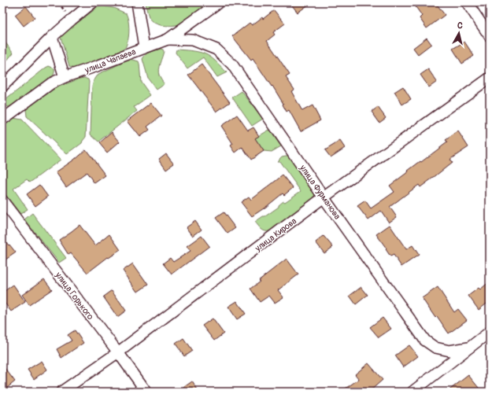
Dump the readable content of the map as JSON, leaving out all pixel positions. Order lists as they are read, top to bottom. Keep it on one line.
{"streets":{"street":["улица Чапаева","улица Фурманова","улица Кирова","улица Горького"]},"crossings":[["улица Чапаева","улица Фурманова"],["улица Фурманова","улица Кирова"],["улица Кирова","улица Горького"]],"north":"top"}
